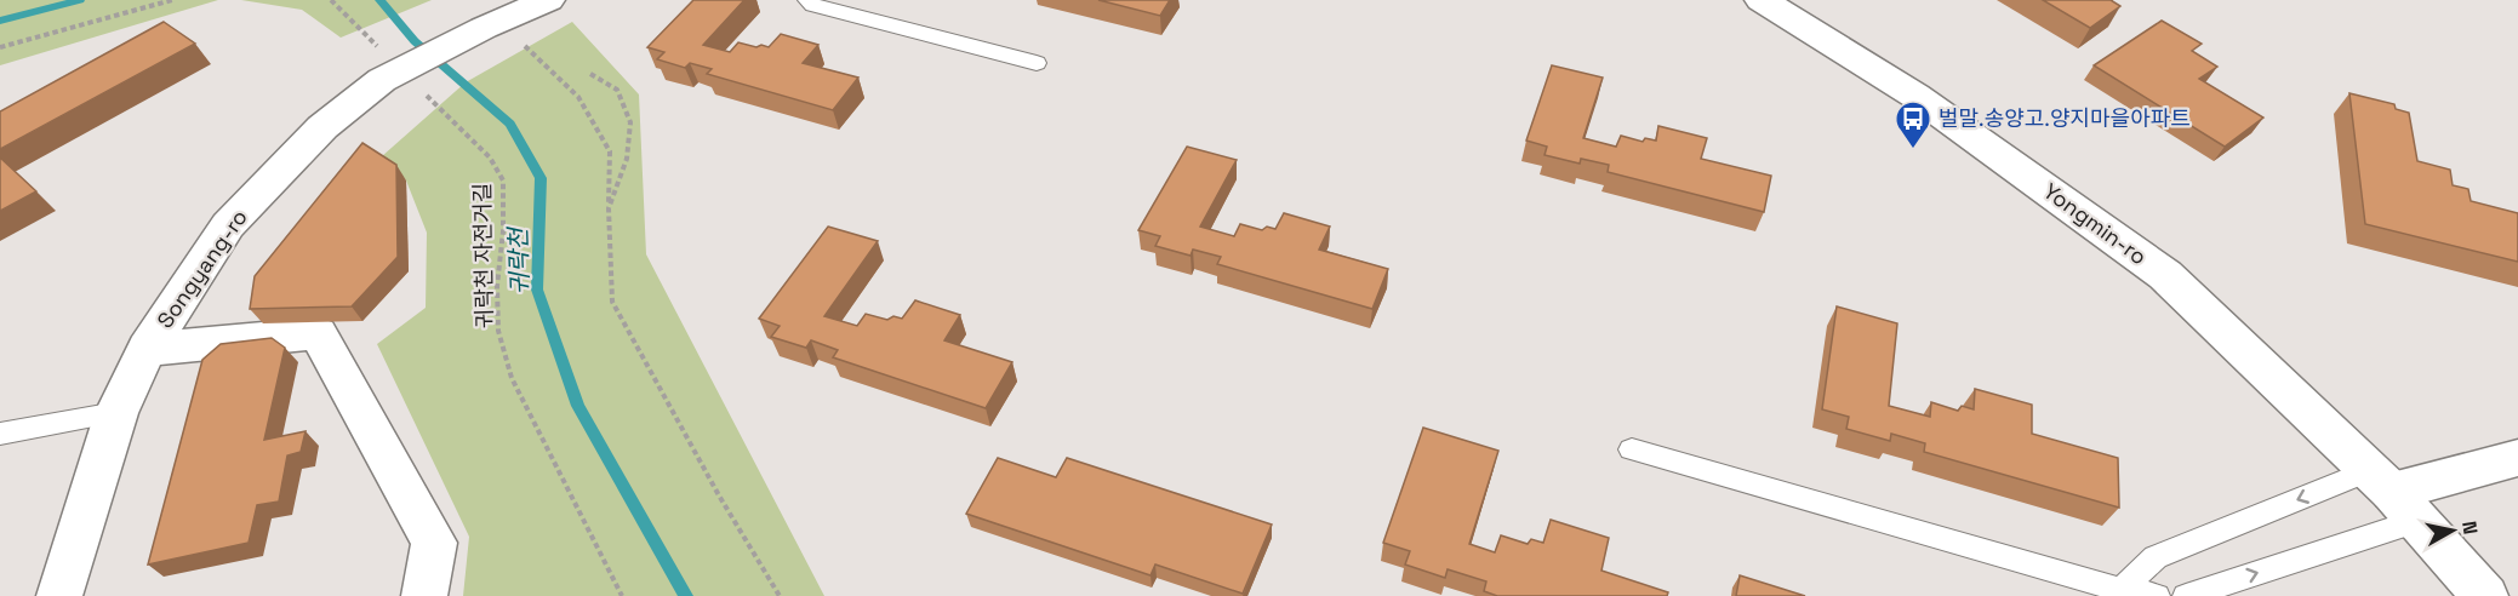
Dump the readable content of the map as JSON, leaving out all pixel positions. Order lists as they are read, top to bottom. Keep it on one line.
{"streets":{"street":["Yongmin-ro","Songyang-ro"],"path":["귀락천 자전거길"]},"crossings":[["귀락천 자전거길","Songyang-ro"]],"water":["귀락천"],"places":{"bus stop":["벌말.송양고.양지마을아파트"]},"north":"right"}
